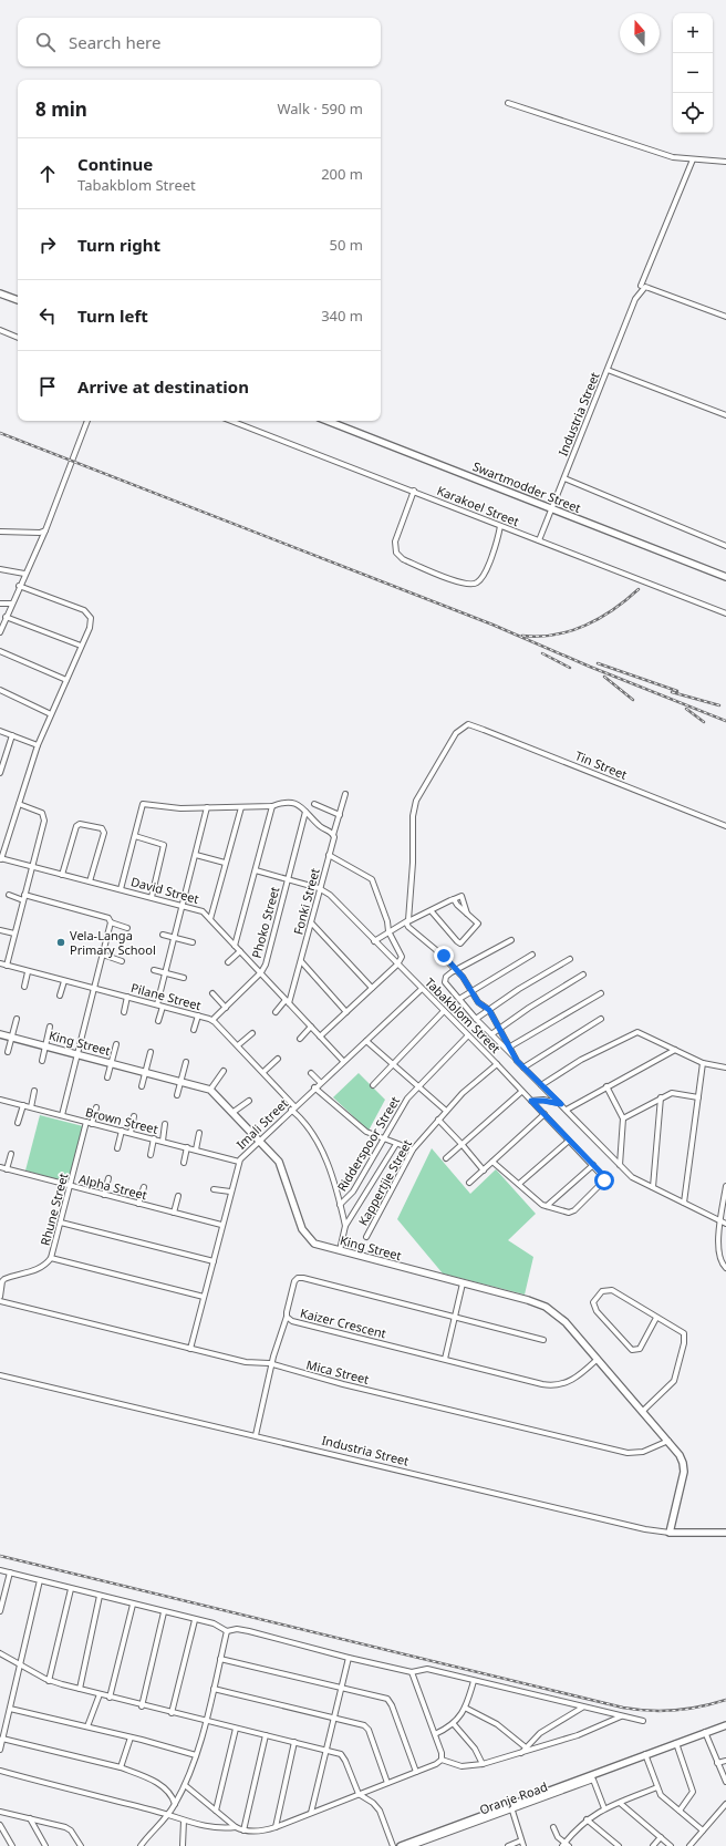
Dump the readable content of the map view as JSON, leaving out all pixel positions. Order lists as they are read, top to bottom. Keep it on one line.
{"streets":{"street":["Industria Street","Swartmodder Street","Karakoel Street","Tin Street","David Street","Fonki Street","Phoko Street","Pilane Street","Tabakblom Street","King Street","Brown Street","Imali Street","Ridderspoor Street","Kappertjie Street","Alpha Street","Rhune Street","Kaizer Crescent","Mica Street","Oranje Road"]},"crossings":[["Industria Street","Swartmodder Street"],["Industria Street","Karakoel Street"],["Industria Street","King Street"],["David Street","Fonki Street"],["David Street","Phoko Street"],["David Street","Imali Street"],["Fonki Street","Tabakblom Street"],["Phoko Street","Pilane Street"],["Phoko Street","Tabakblom Street"],["Pilane Street","Imali Street"],["Pilane Street","Ridderspoor Street"],["Tabakblom Street","Imali Street"],["Tabakblom Street","Ridderspoor Street"],["Tabakblom Street","Kappertjie Street"],["King Street","Imali Street"],["King Street","Kaizer Crescent"],["King Street","Mica Street"],["Brown Street","Imali Street"],["Brown Street","Rhune Street"],["Imali Street","Alpha Street"],["Imali Street","Mica Street"],["Alpha Street","Rhune Street"]],"places":["Vela-Langa Primary School"],"north":"top","page":{"map_buttons":["+","−"],"search":"Search here","heading":["8 min","Walk · 590 m"],"list":[["Continue","Tabakblom Street","200 m"],["Turn right","50 m"],["Turn left","340 m"],"Arrive at destination"]}}
